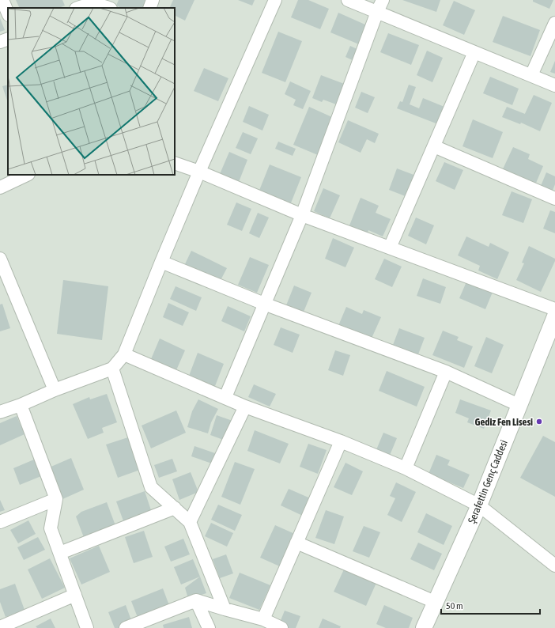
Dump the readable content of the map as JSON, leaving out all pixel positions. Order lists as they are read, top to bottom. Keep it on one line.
{"streets":{"street":["Şerafettin Genç Caddesi"]},"places":["Gediz Fen Lisesi"],"scale_bar":"50 m"}
